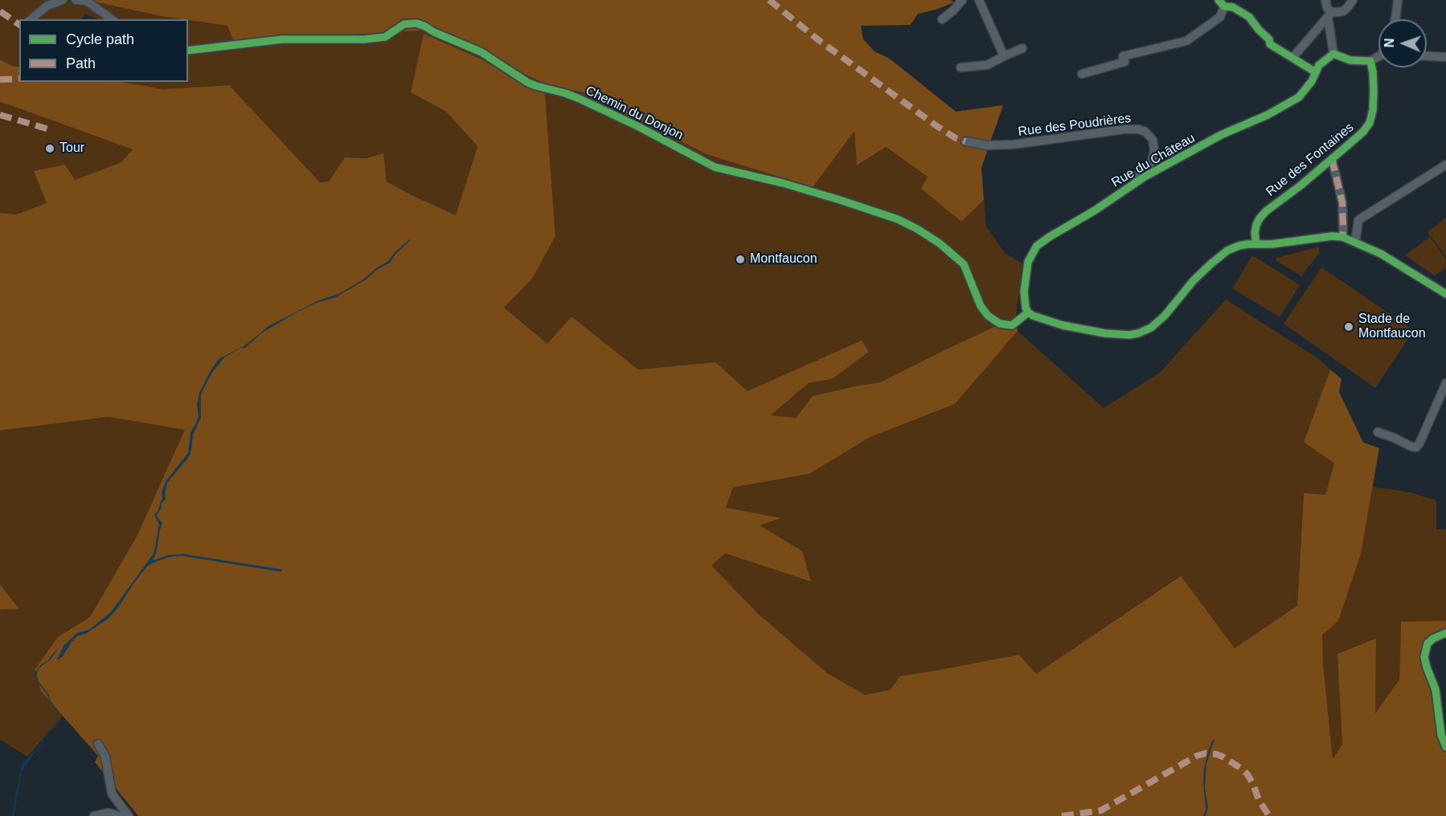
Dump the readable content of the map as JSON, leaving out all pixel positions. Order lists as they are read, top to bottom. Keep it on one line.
{"streets":{"street":["Chemin du Donjon","Rue des Poudrières","Rue des Fontaines","Rue du Château"]},"crossings":[["Chemin du Donjon","Rue du Château"],["Rue des Poudrières","Rue du Château"]],"places":["Tour","Montfaucon","Stade de Montfaucon"],"legend":["Cycle path","Path"],"north":"left"}
